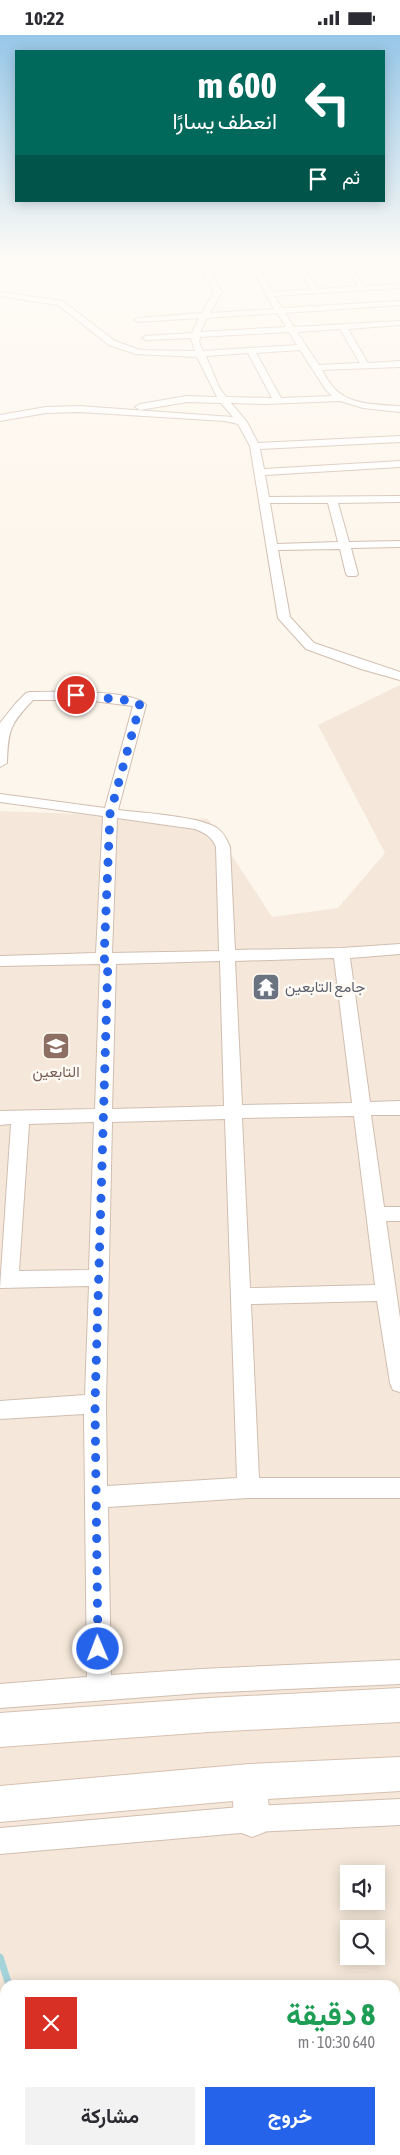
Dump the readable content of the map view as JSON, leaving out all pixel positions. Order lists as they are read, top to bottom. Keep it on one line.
{"places":{"temple":["جامع التابعين"],"school or university":["التابعين"]},"page":{"status":"10:22","turn":["600 m","انعطف يسارًا"],"then":"ثم","heading":["8 دقيقة","640 m · 10:30"],"buttons":["خروج","مشاركة"]}}
